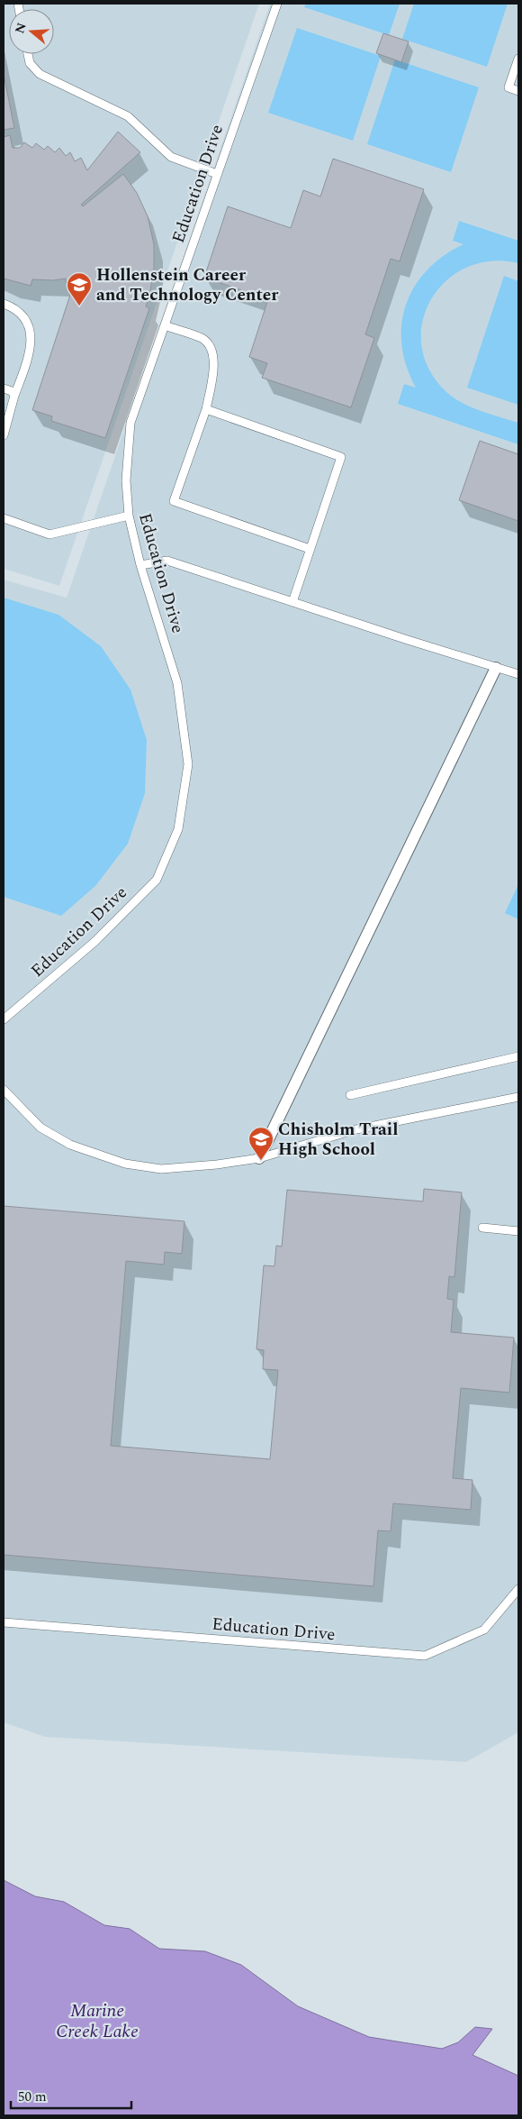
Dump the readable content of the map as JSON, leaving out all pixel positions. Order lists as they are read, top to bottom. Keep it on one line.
{"streets":{"lane":["Education Drive"]},"water":["Marine Creek Lake"],"places":{"school or university":["Hollenstein Career and Technology Center","Chisholm Trail High School"]},"scale_bar":"50 m","north":"left"}
